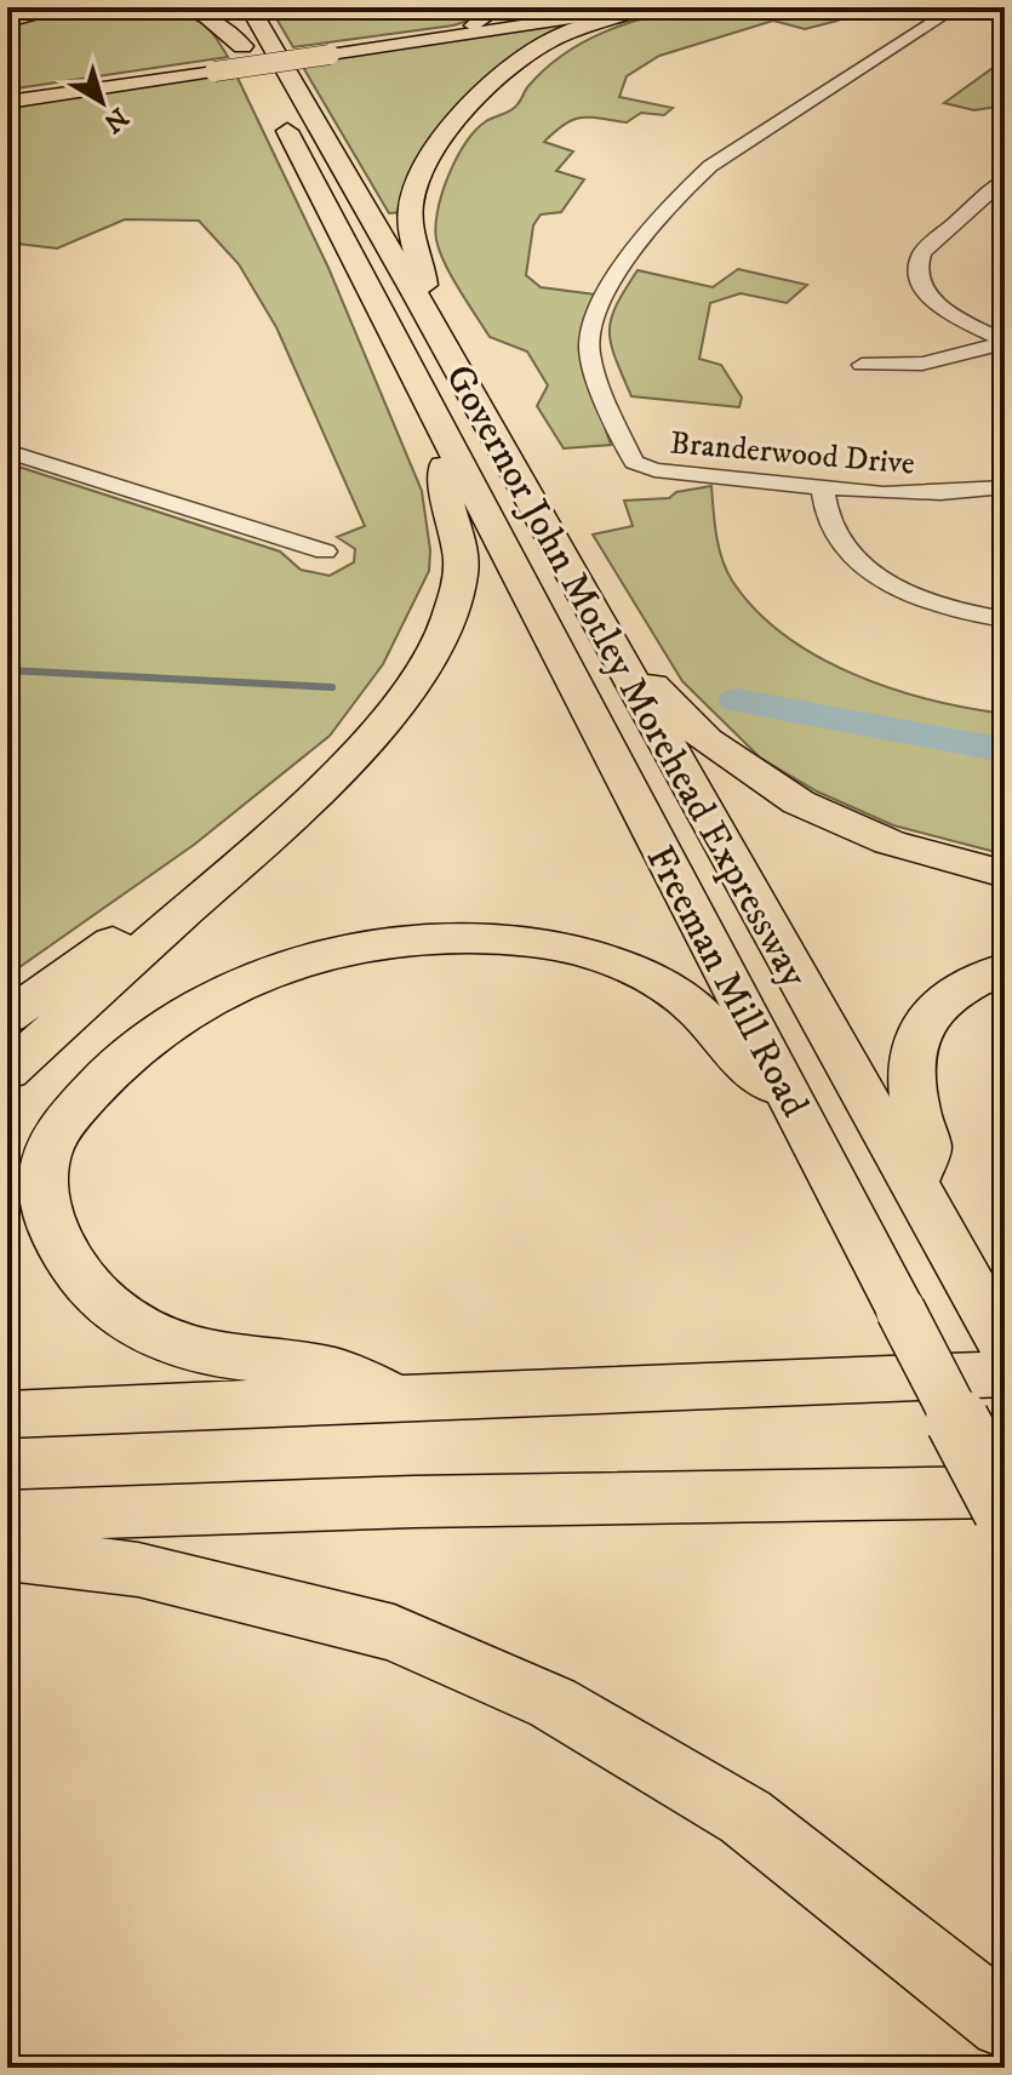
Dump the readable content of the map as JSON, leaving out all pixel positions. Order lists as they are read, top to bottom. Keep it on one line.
{"streets":{"highway":["Governor John Motley Morehead Expressway","Freeman Mill Road"],"street":["Branderwood Drive"]},"crossings":[["Governor John Motley Morehead Expressway","Freeman Mill Road"]],"north":"bottom right"}
